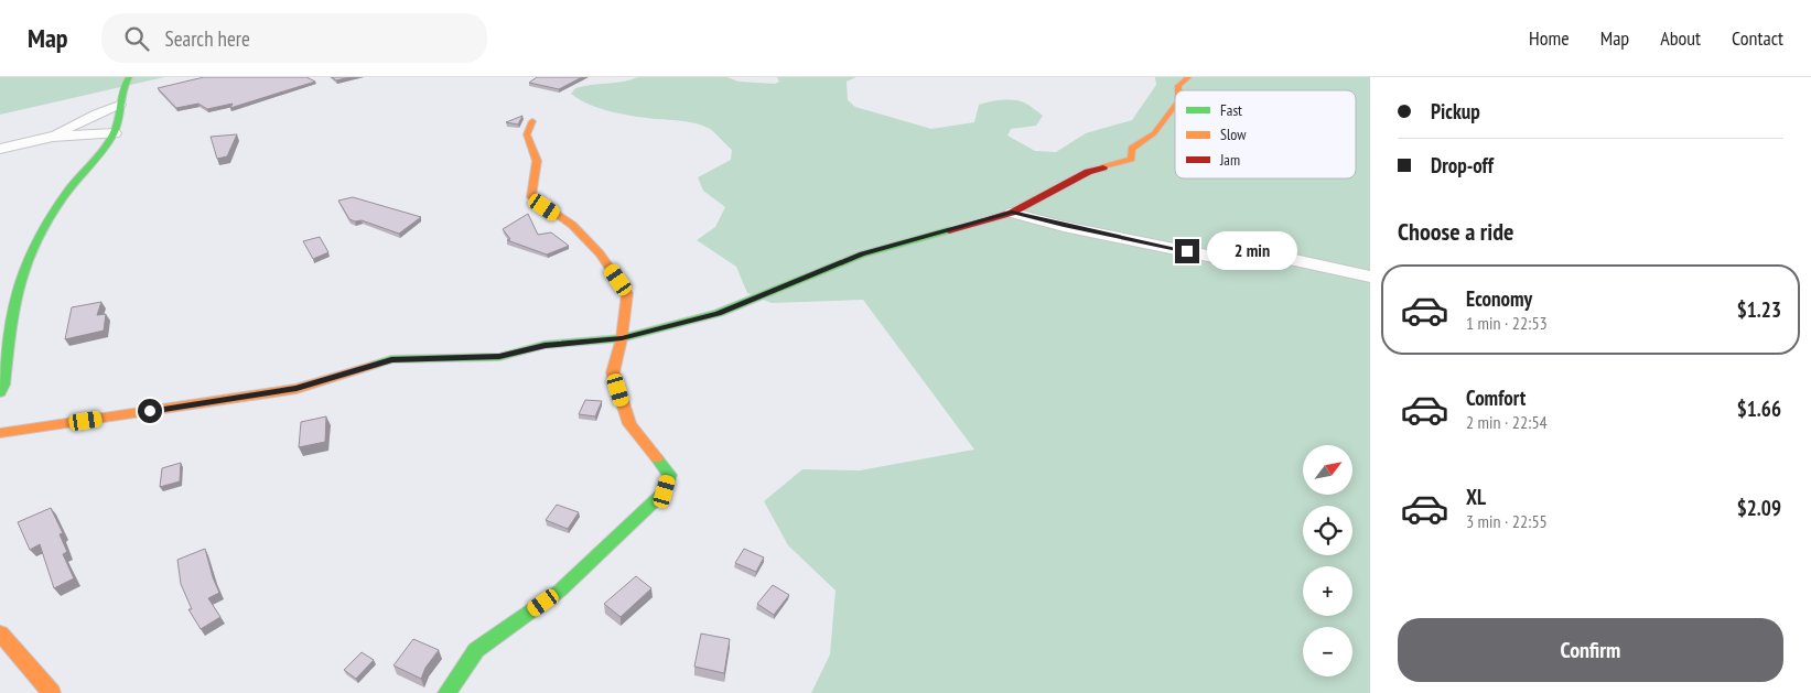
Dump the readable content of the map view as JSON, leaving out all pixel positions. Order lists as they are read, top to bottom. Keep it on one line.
{"legend":["Fast","Slow","Jam"],"north":"top right","page":{"header":"Map","search":"Search here","nav":["Home","Map","About","Contact"],"banner":["Pickup","Drop-off"],"heading":"Choose a ride","bubble":"2 min","list":[{"name":"Economy","note":"1 min · 22:53","value":"$1.23"},{"name":"Comfort","note":"2 min · 22:54","value":"$1.66"},{"name":"XL","note":"3 min · 22:55","value":"$2.09"}],"map_buttons":["+","−"],"buttons":"Confirm"}}
